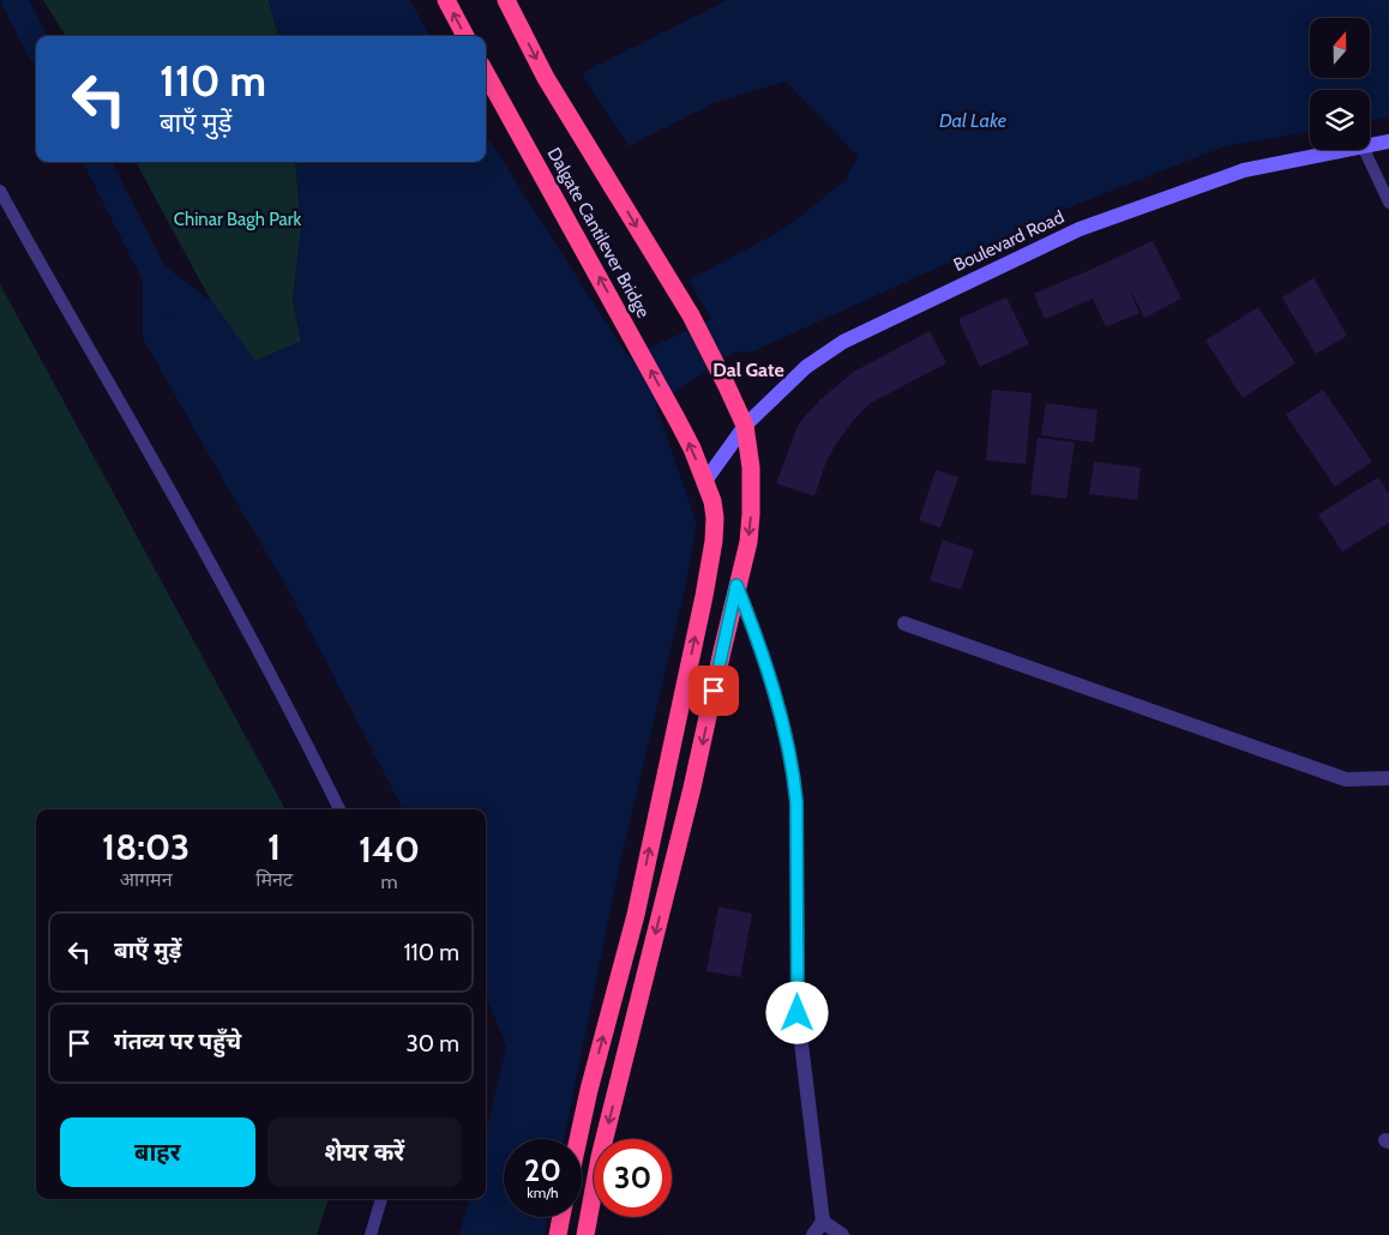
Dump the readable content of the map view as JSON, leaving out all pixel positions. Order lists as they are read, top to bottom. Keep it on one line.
{"streets":{"highway":["Dalgate Cantilever Bridge"],"main road":["Boulevard Road"]},"crossings":[["Dalgate Cantilever Bridge","Boulevard Road"]],"districts":["Dal Gate"],"water":["Dal Lake"],"parks":["Chinar Bagh Park"],"north":"top","page":{"turn":["110 m","बाएँ मुड़ें"],"eta":["18:03","आगमन","1","मिनट","140","m"],"list":[{"name":"बाएँ मुड़ें","value":"110 m"},{"name":"गंतव्य पर पहुँचे","value":"30 m"}],"buttons":["बाहर","शेयर करें"],"speed":"20 km/h","limit":"30"}}
